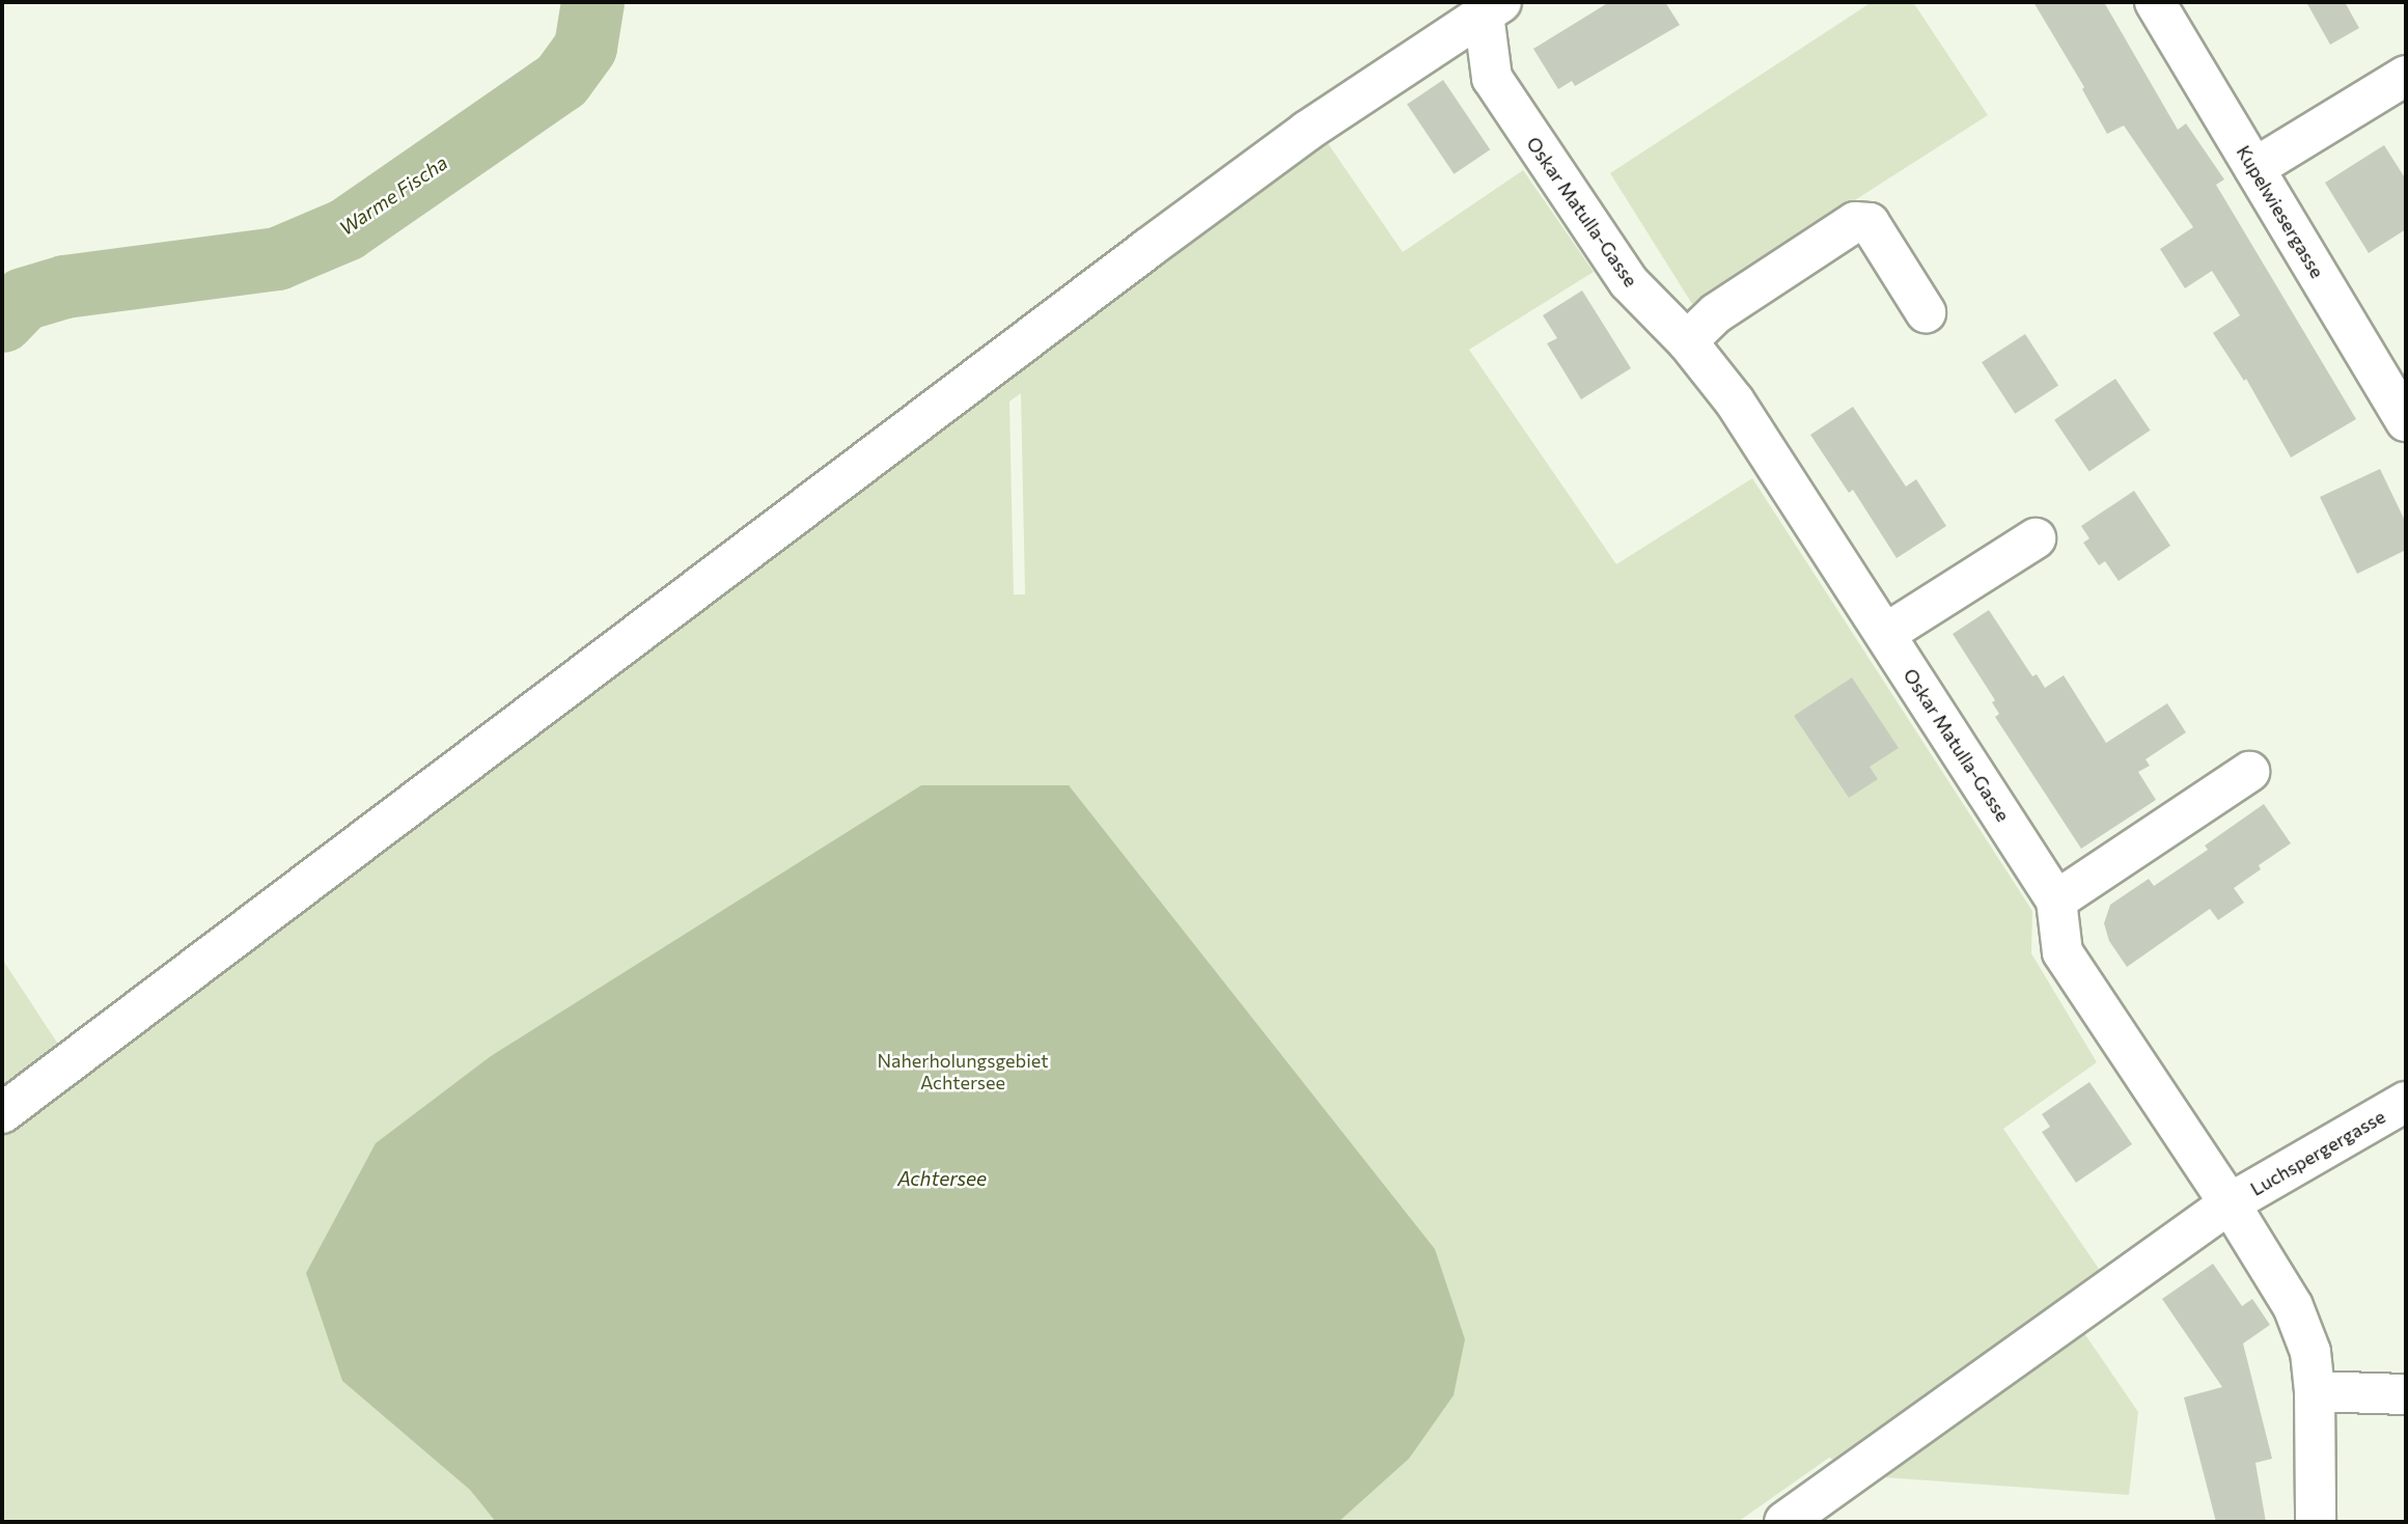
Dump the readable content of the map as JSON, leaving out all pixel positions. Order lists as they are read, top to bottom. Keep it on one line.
{"streets":{"street":["Oskar Matulla-Gasse","Kupelwiesergasse","Luchspergergasse"]},"crossings":[["Oskar Matulla-Gasse","Luchspergergasse"]],"water":["Warme Fischa","Achtersee"],"parks":["Naherholungsgebiet Achtersee"]}
